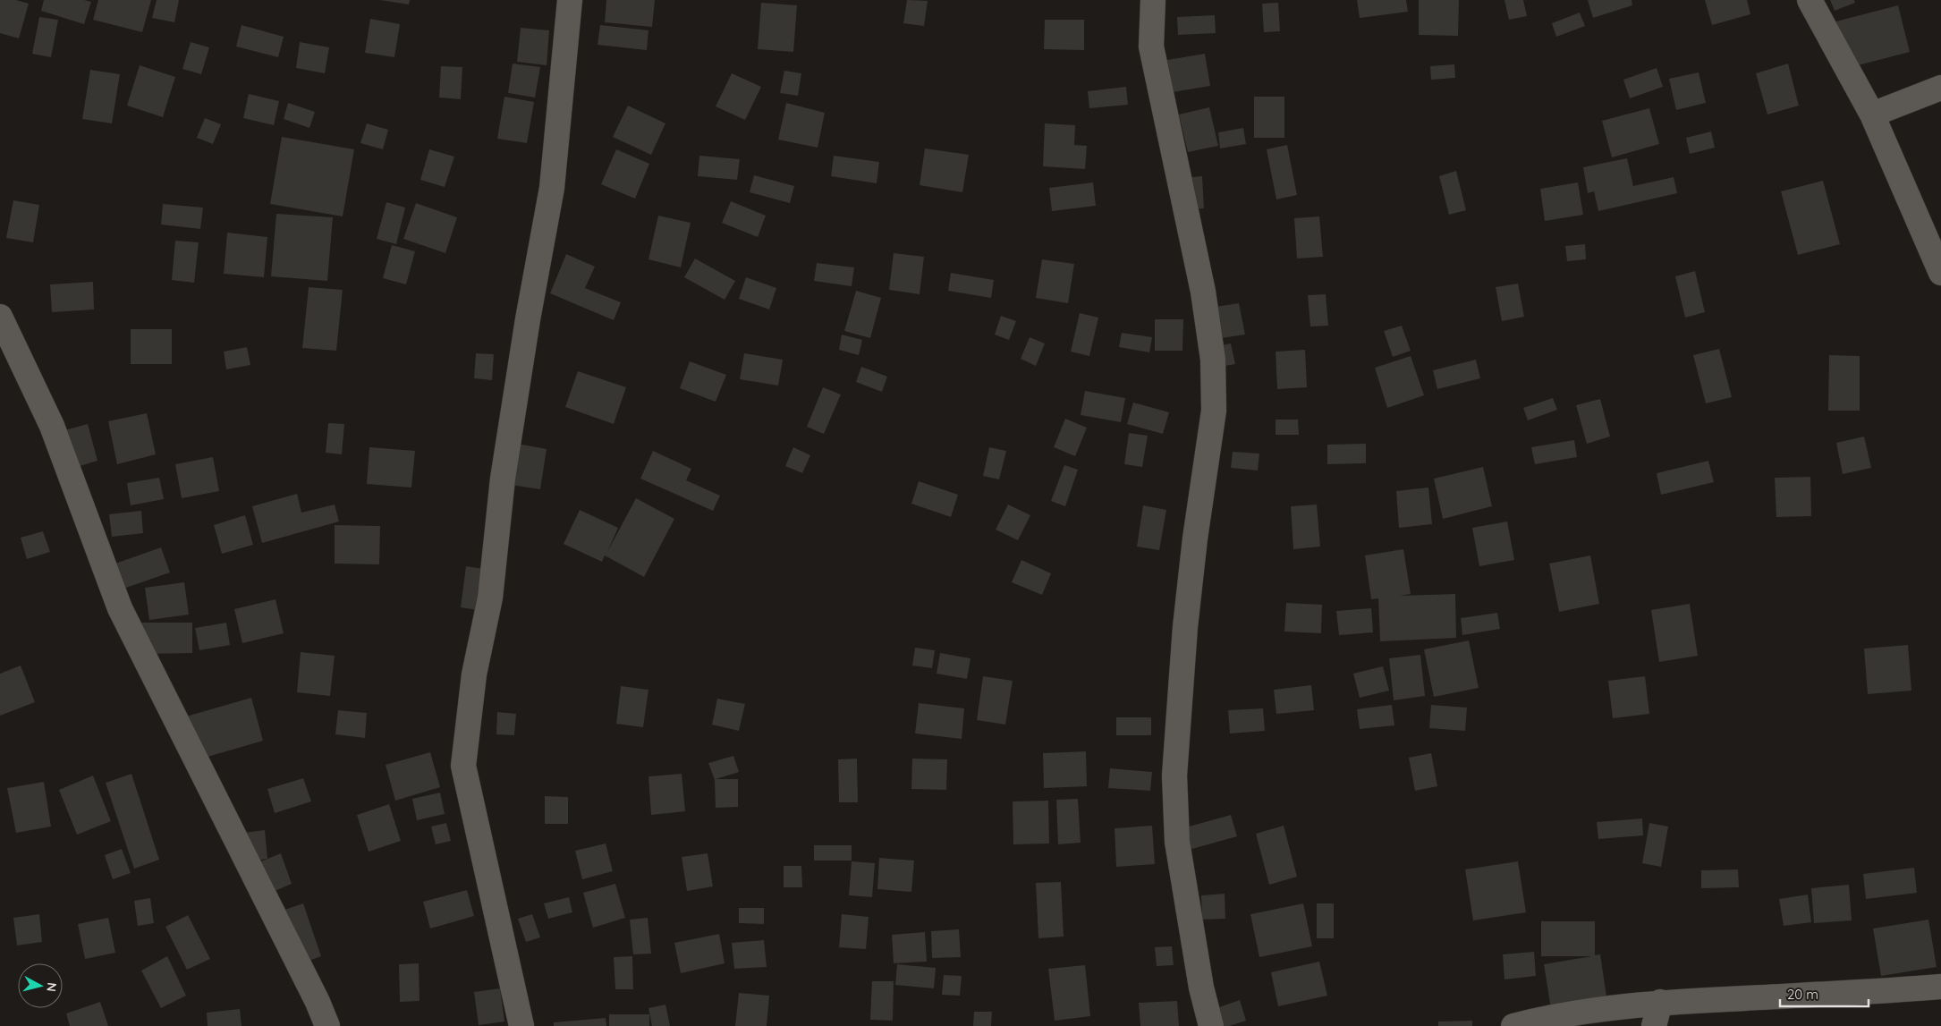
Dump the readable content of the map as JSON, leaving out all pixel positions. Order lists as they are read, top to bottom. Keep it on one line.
{"scale_bar":"20 m","north":"right"}
